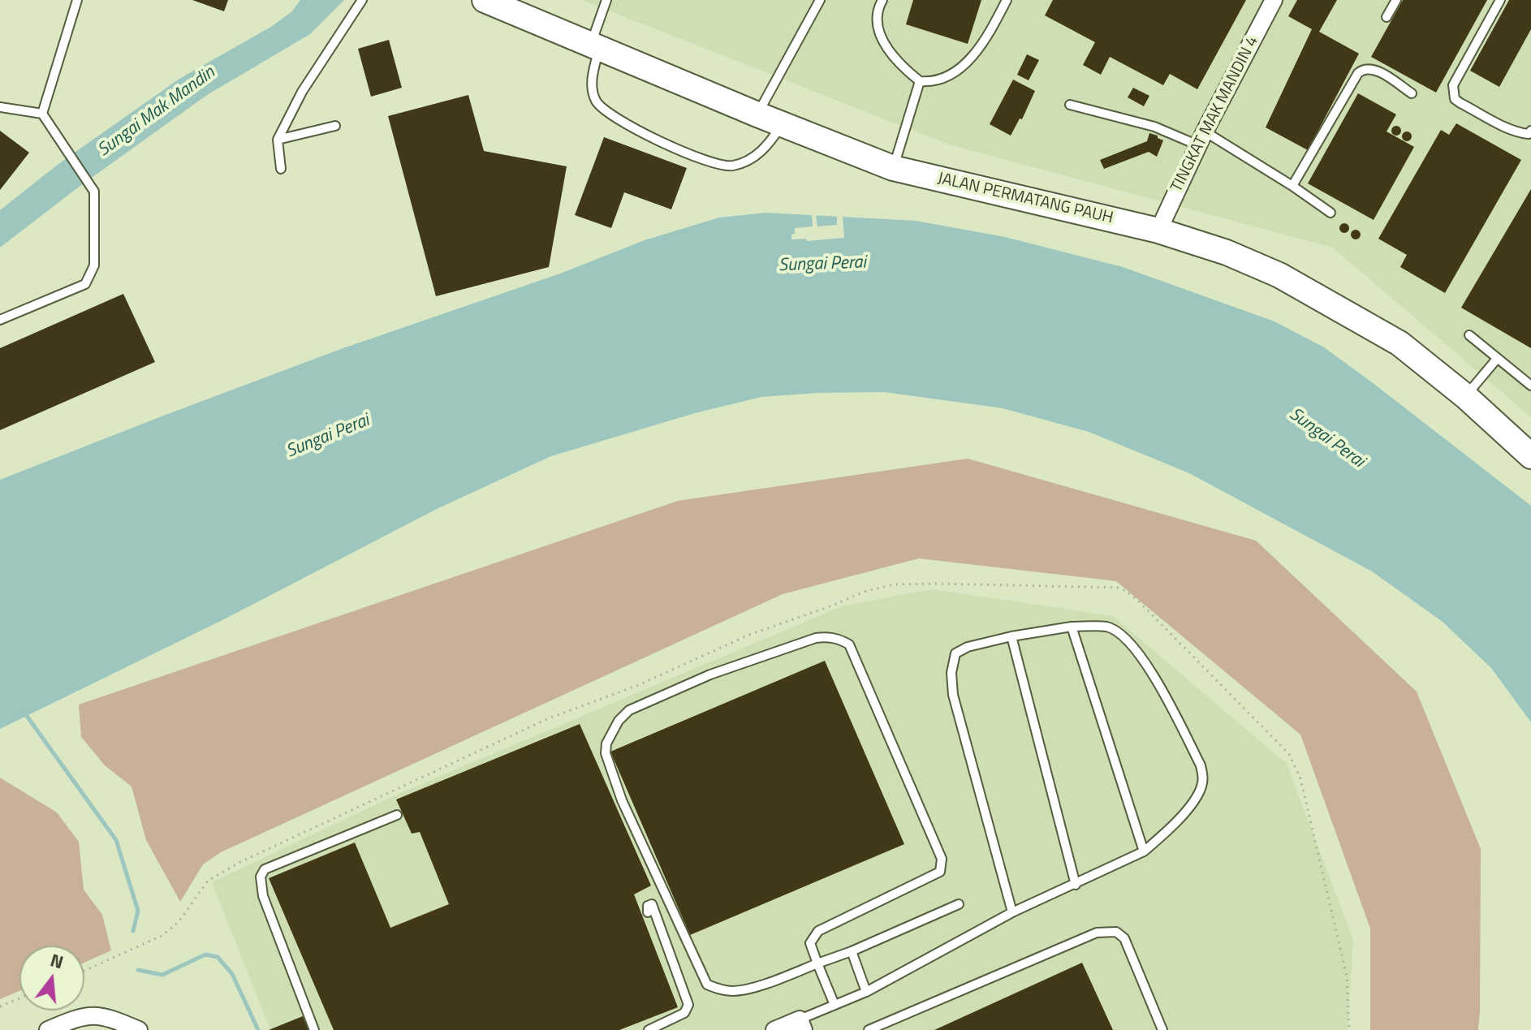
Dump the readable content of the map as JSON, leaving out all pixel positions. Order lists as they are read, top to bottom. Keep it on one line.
{"streets":{"main road":["JALAN PERMATANG PAUH"],"street":["TINGKAT MAK MANDIN 4"]},"crossings":[["TINGKAT MAK MANDIN 4","JALAN PERMATANG PAUH"]],"water":["Sungai Mak Mandin","Sungai Perai"],"north":"top"}
